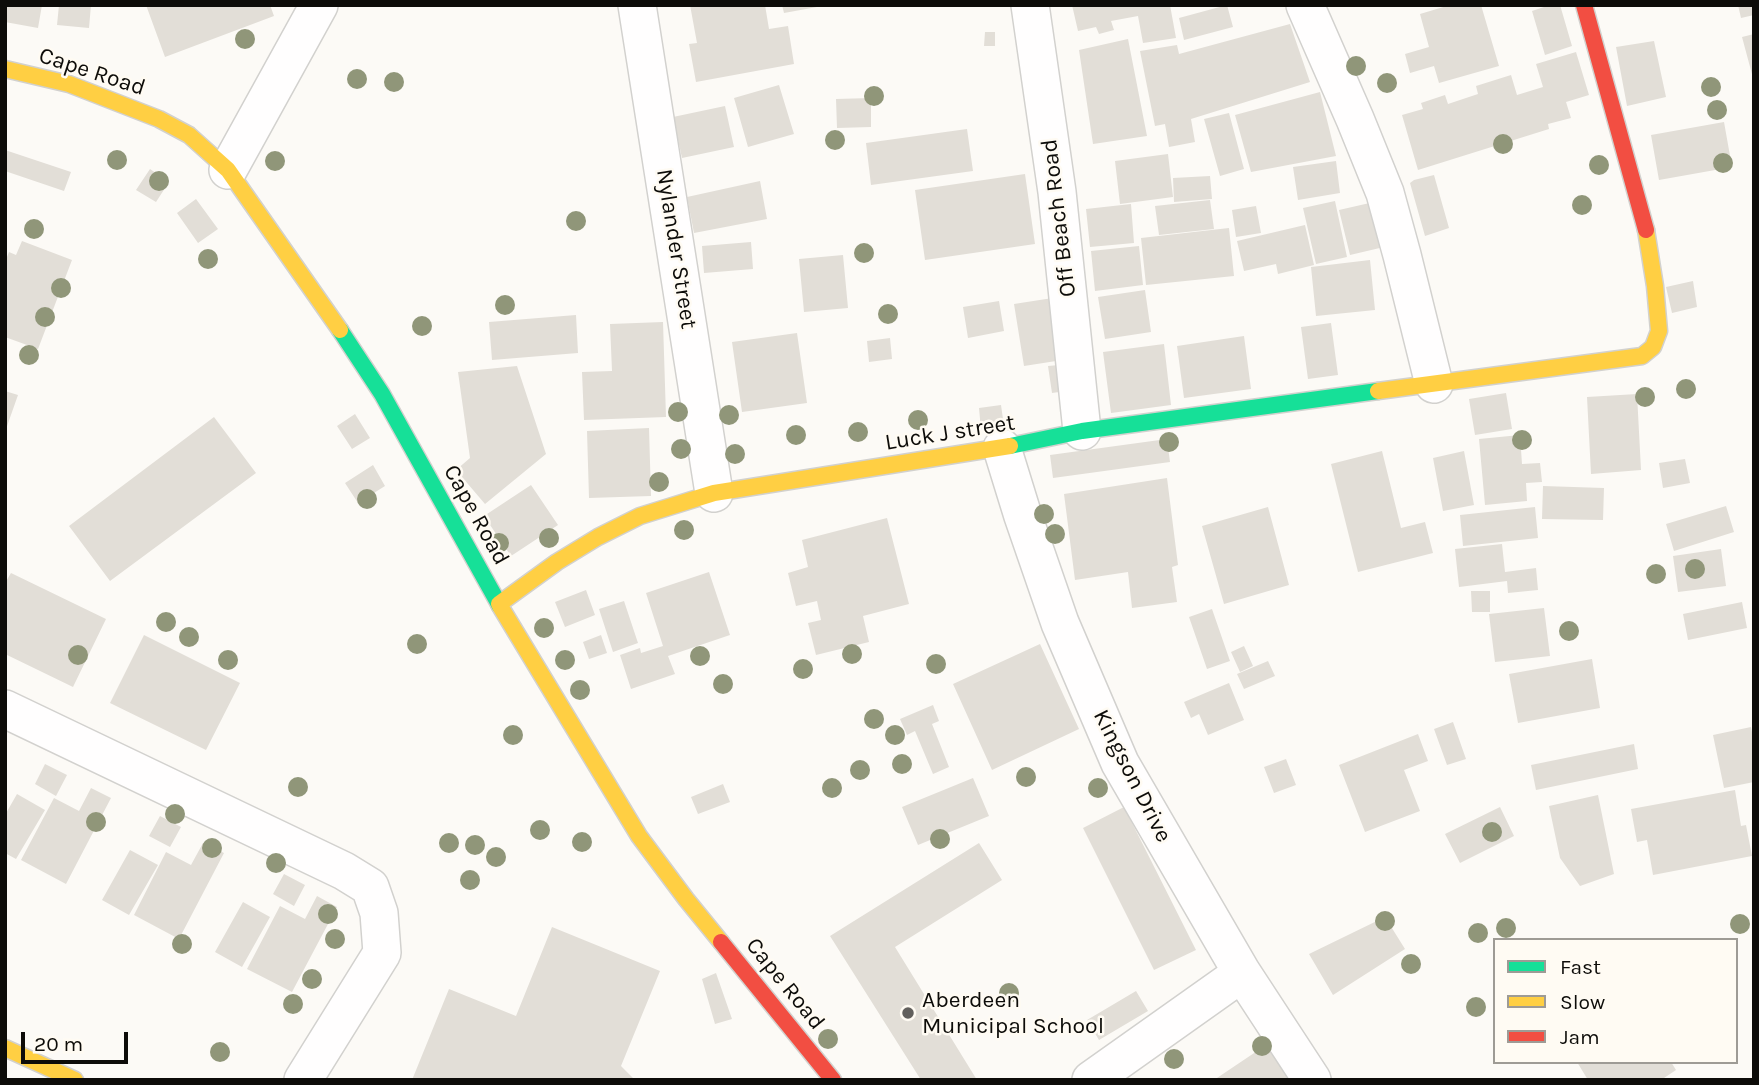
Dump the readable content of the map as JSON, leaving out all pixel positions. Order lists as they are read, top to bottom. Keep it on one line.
{"streets":{"street":["Cape Road","Off Beach Road","Nylander Street","Luck J street","Kingson Drive"]},"crossings":[["Cape Road","Luck J street"],["Off Beach Road","Luck J street"],["Nylander Street","Luck J street"],["Luck J street","Kingson Drive"]],"places":["Aberdeen Municipal School"],"legend":["Fast","Slow","Jam"],"scale_bar":"20 m"}
